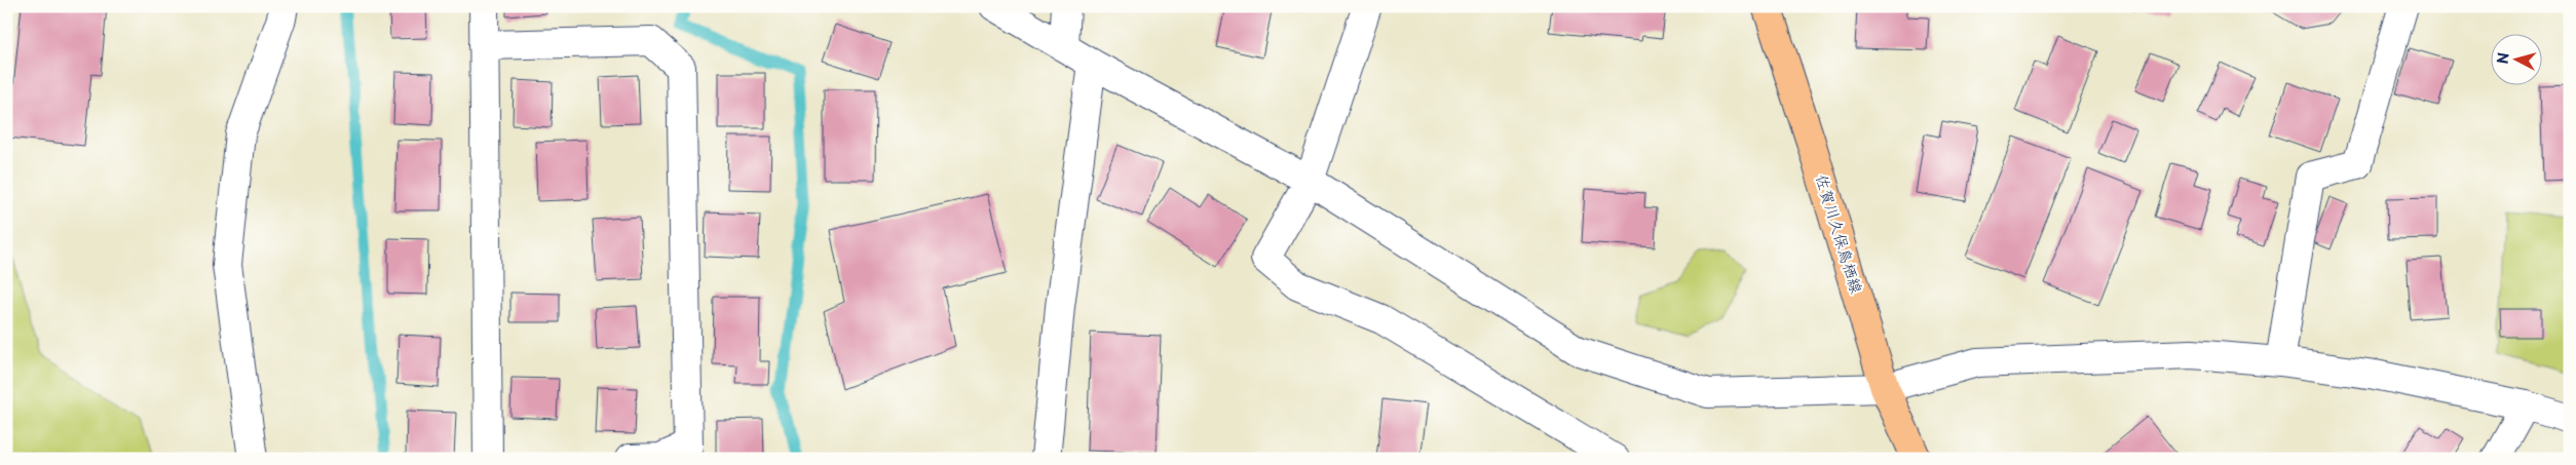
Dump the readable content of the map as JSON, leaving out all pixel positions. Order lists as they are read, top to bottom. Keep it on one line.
{"streets":{"main road":["佐賀川久保鳥栖線"]},"north":"left"}
